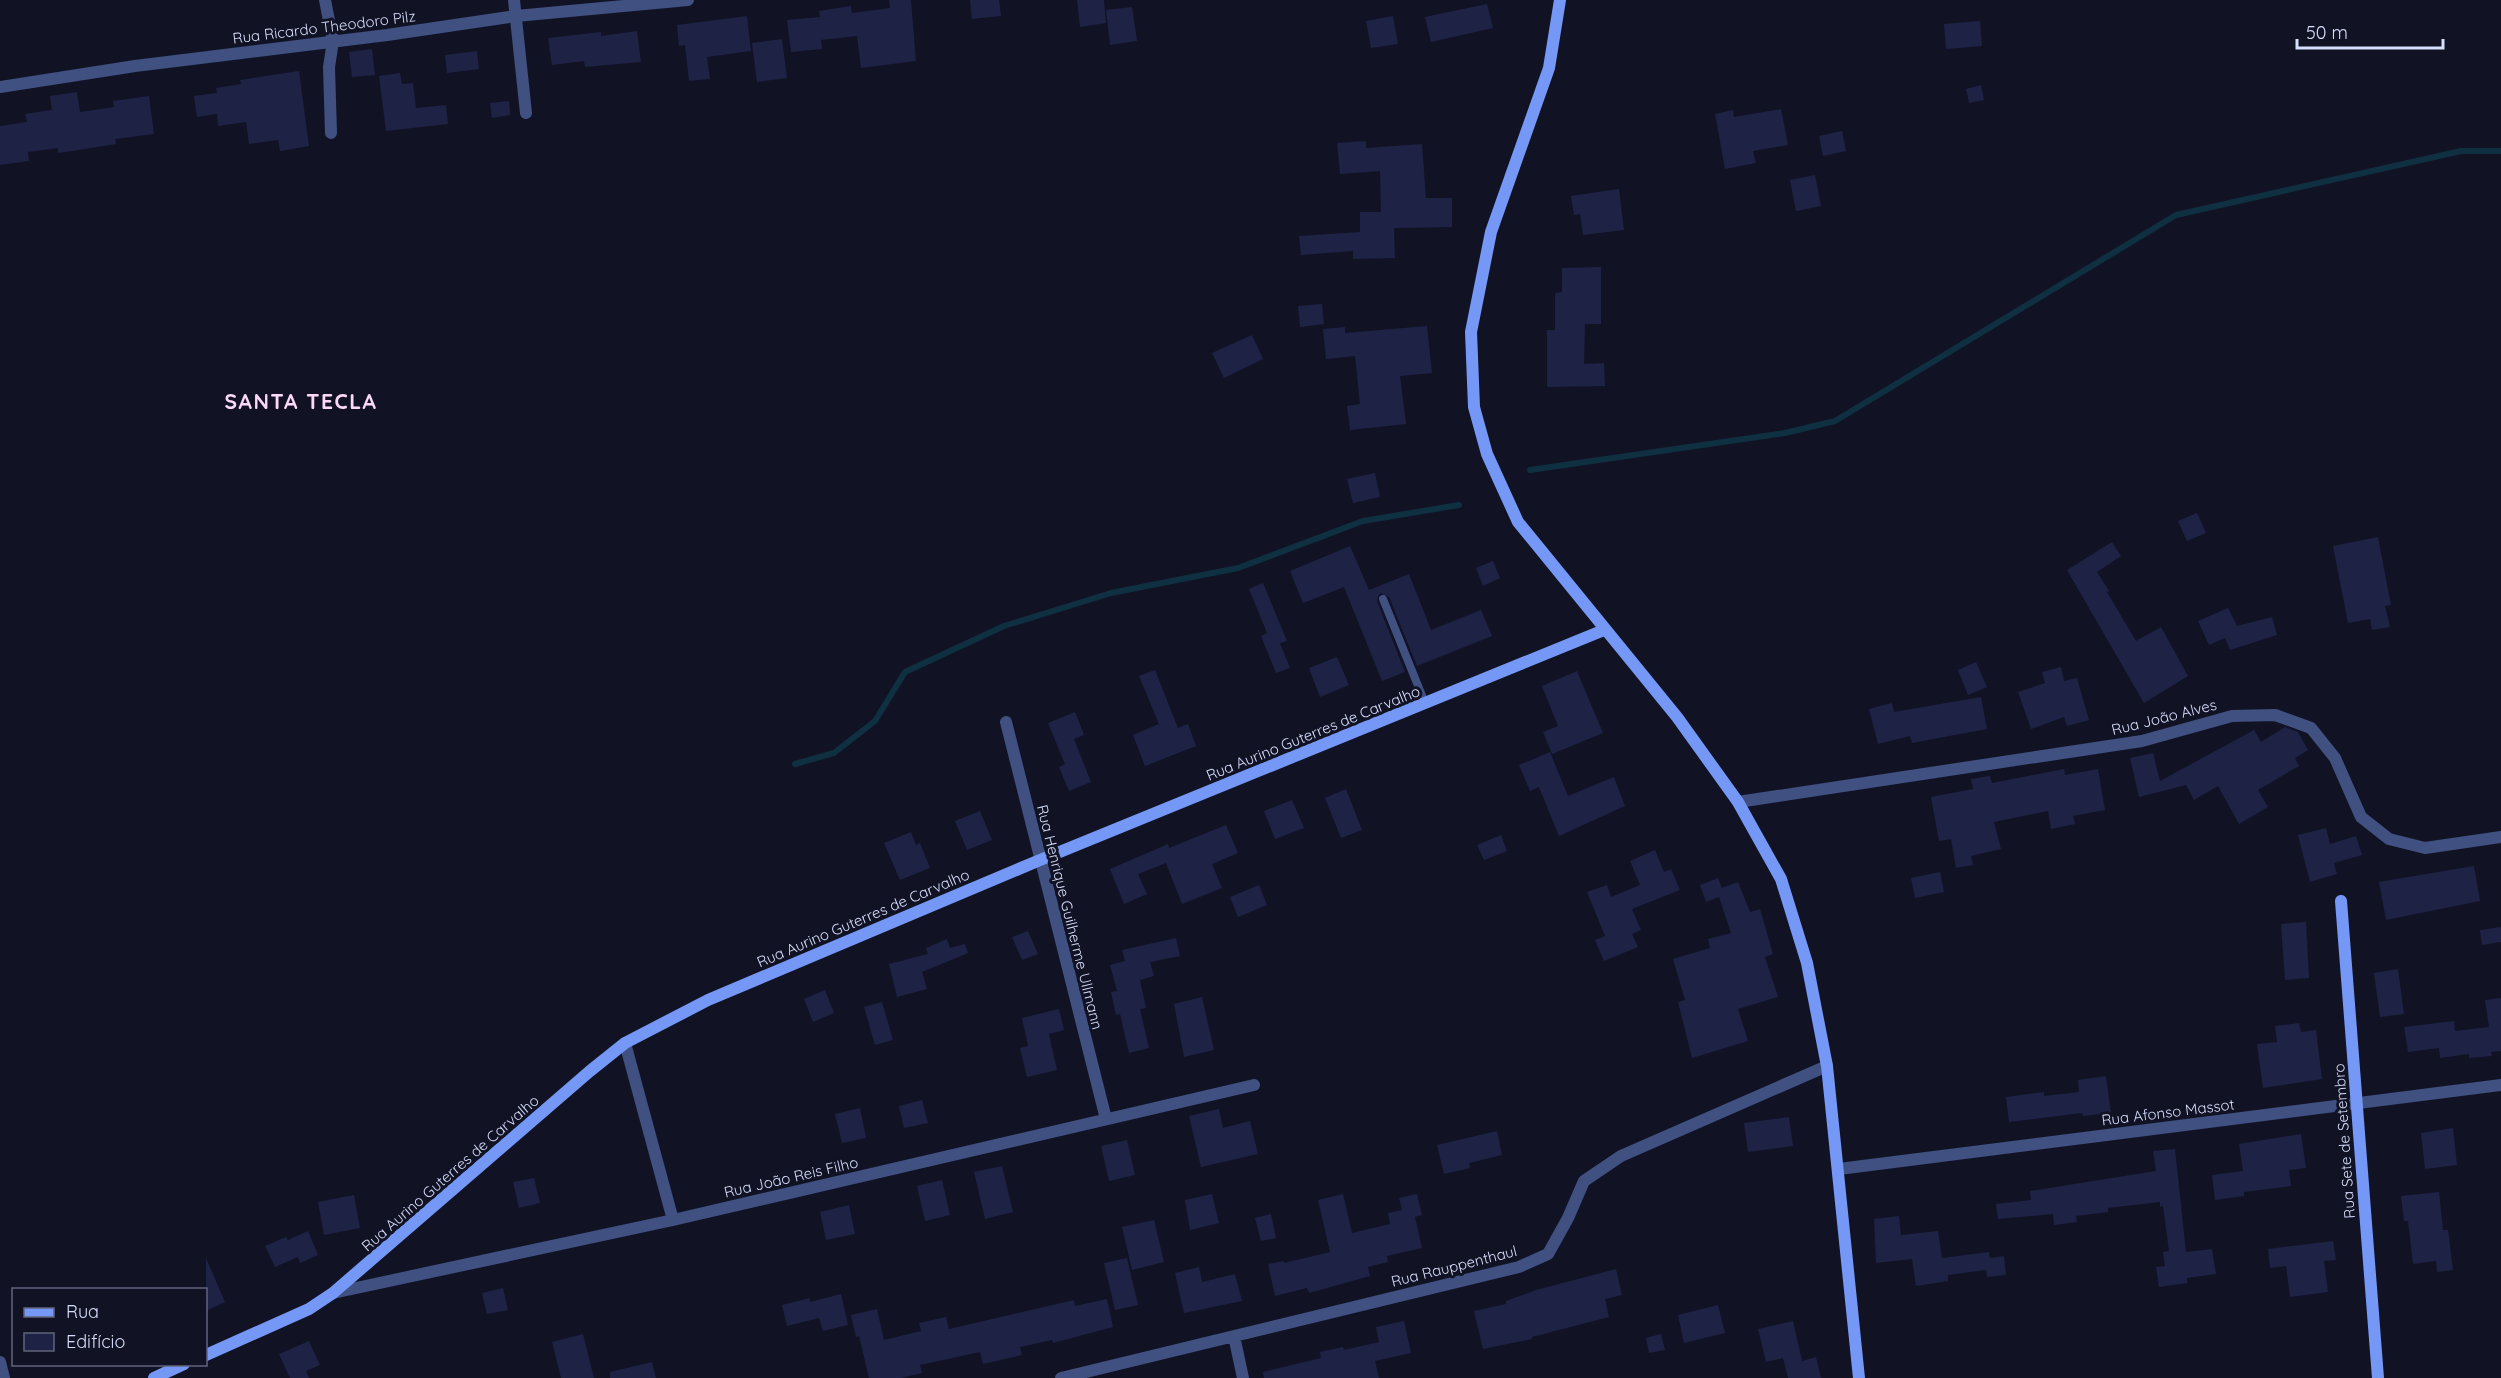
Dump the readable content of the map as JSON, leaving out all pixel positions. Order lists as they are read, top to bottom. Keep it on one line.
{"streets":{"street":["Rua Ricardo Theodoro Pilz","Rua João Alves","Rua Aurino Guterres de Carvalho","Rua Henrique Guilherme Ullmann","Rua Afonso Massot","Rua Sete de Setembro","Rua João Reis Filho","Rua Rauppenthaul"]},"crossings":[["Rua Aurino Guterres de Carvalho","Rua Henrique Guilherme Ullmann"],["Rua Aurino Guterres de Carvalho","Rua João Reis Filho"],["Rua Henrique Guilherme Ullmann","Rua João Reis Filho"],["Rua Afonso Massot","Rua Sete de Setembro"]],"districts":["SANTA TECLA"],"legend":["Rua","Edifício"],"scale_bar":"50 m"}
